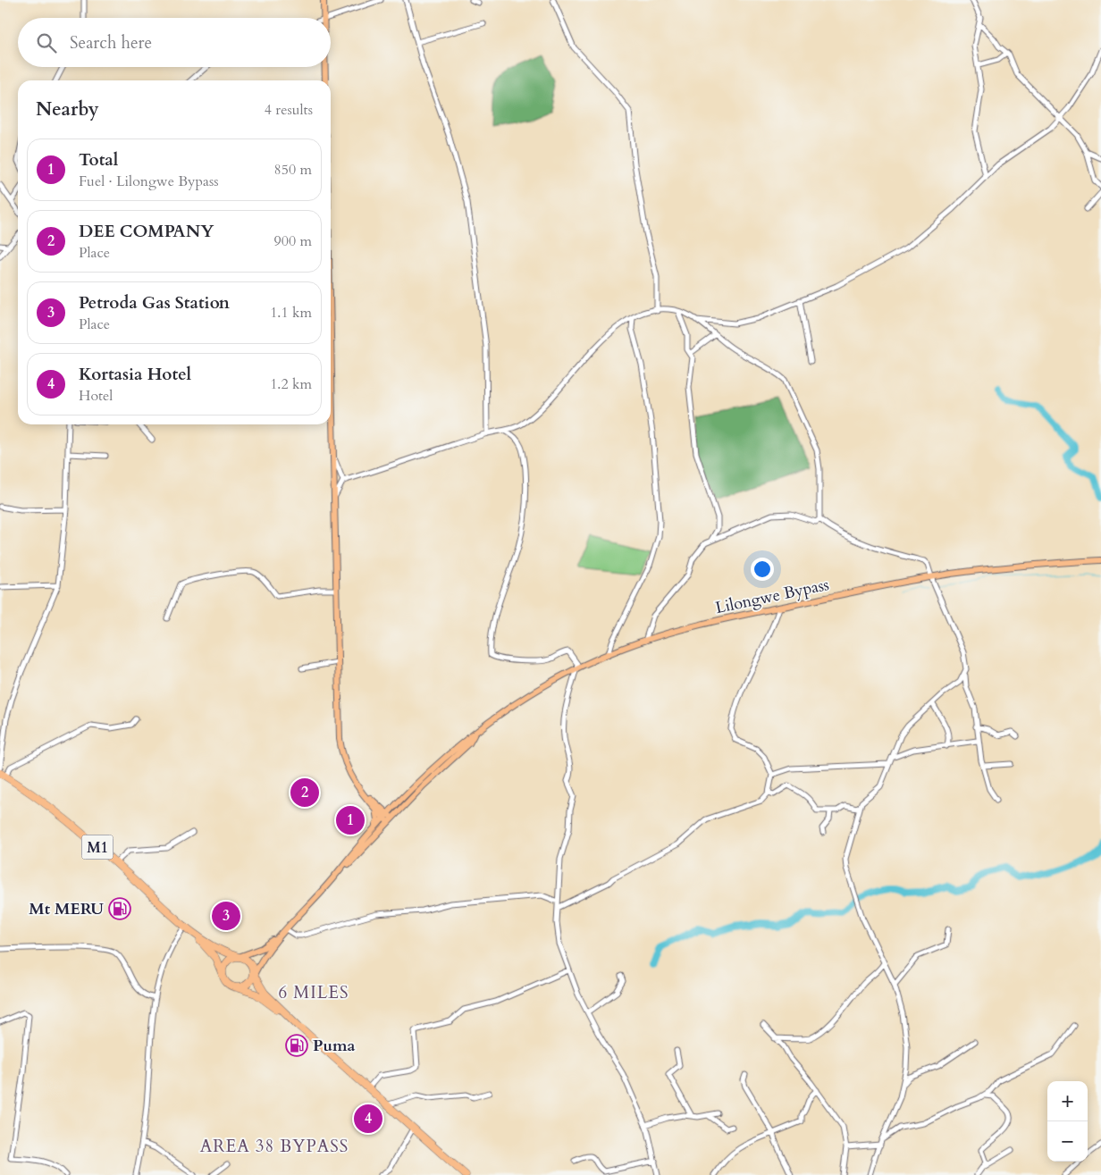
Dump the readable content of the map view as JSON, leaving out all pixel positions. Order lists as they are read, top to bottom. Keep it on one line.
{"streets":{"highway":["M1"],"main road":["Lilongwe Bypass"]},"crossings":[["Lilongwe Bypass","M1"]],"districts":["6 MILES","AREA 38 BYPASS"],"places":{"fuel station":["Mt MERU","Puma"]},"page":{"search":"Search here","heading":["Nearby","4 results"],"list":[{"mark":"1","name":"Total","note":"Fuel · Lilongwe Bypass","value":"850 m"},{"mark":"2","name":"DEE COMPANY","note":"Place","value":"900 m"},{"mark":"3","name":"Petroda Gas Station","note":"Place","value":"1.1 km"},{"mark":"4","name":"Kortasia Hotel","note":"Hotel","value":"1.2 km"}],"pins":["2","1","3","4"],"map_buttons":["+","−"]}}
